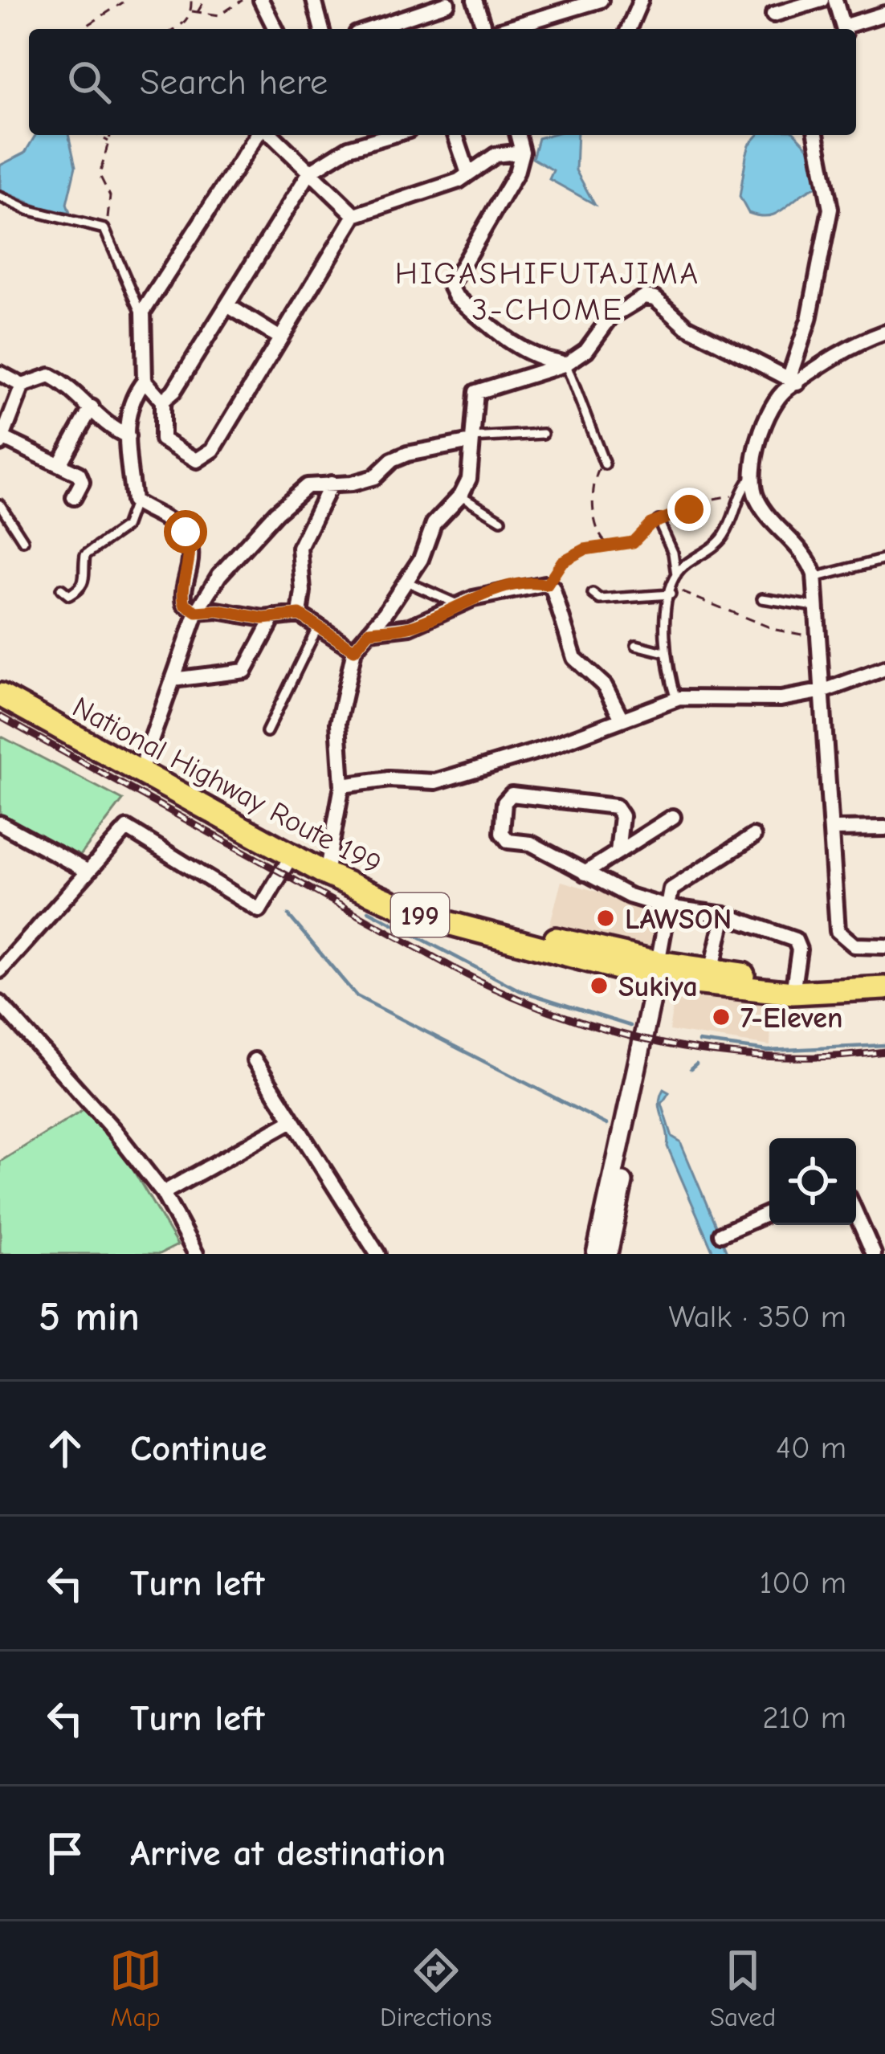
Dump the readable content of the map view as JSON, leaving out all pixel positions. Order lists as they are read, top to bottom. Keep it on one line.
{"streets":{"highway":["National Highway Route 199","199"]},"districts":["HIGASHIFUTAJIMA 3-CHOME"],"places":["LAWSON","Sukiya","7-Eleven"],"page":{"search":"Search here","heading":["5 min","Walk · 350 m"],"list":[["Continue","40 m"],["Turn left","100 m"],["Turn left","210 m"],"Arrive at destination"],"nav":["Map","Directions","Saved"]}}
